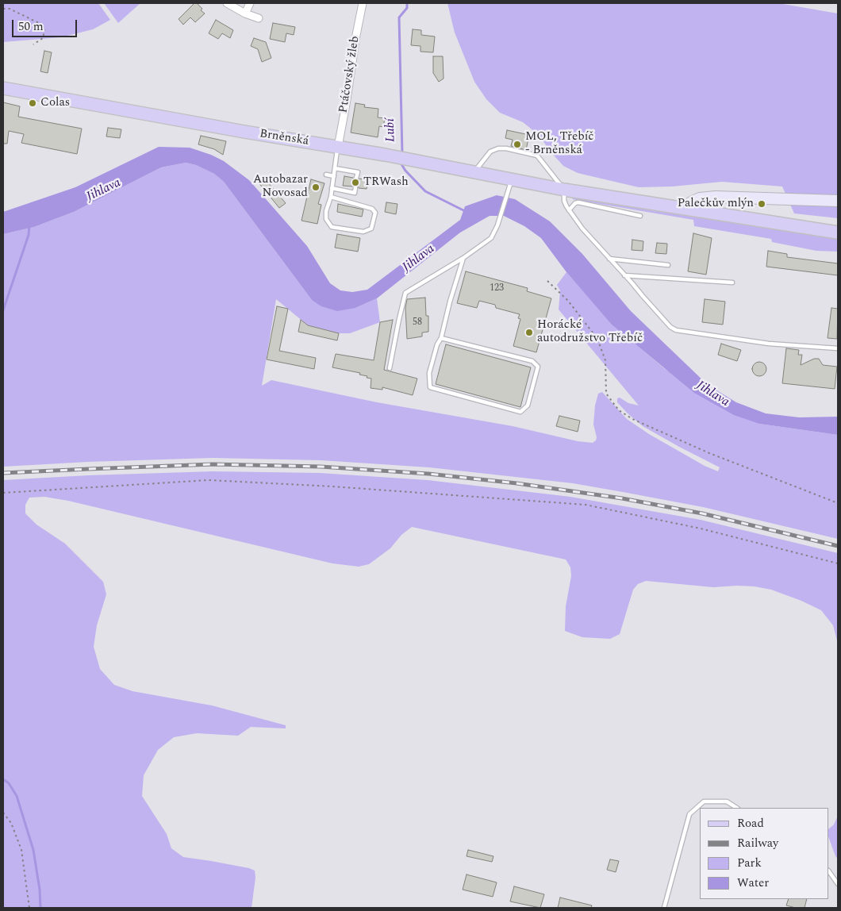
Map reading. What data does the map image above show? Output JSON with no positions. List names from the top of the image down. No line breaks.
{"streets":{"main road":["Brněnská"],"street":["Ptáčovský žleb"]},"crossings":[["Ptáčovský žleb","Brněnská"]],"water":["Lubí","Jihlava"],"places":["Colas","MOL, Třebíč - Brněnská","TRWash","Autobazar Novosad","Palečkův mlýn","Horácké autodružstvo Třebíč"],"house_numbers":["123","58"],"legend":["Road","Railway","Park","Water"],"scale_bar":"50 m"}
